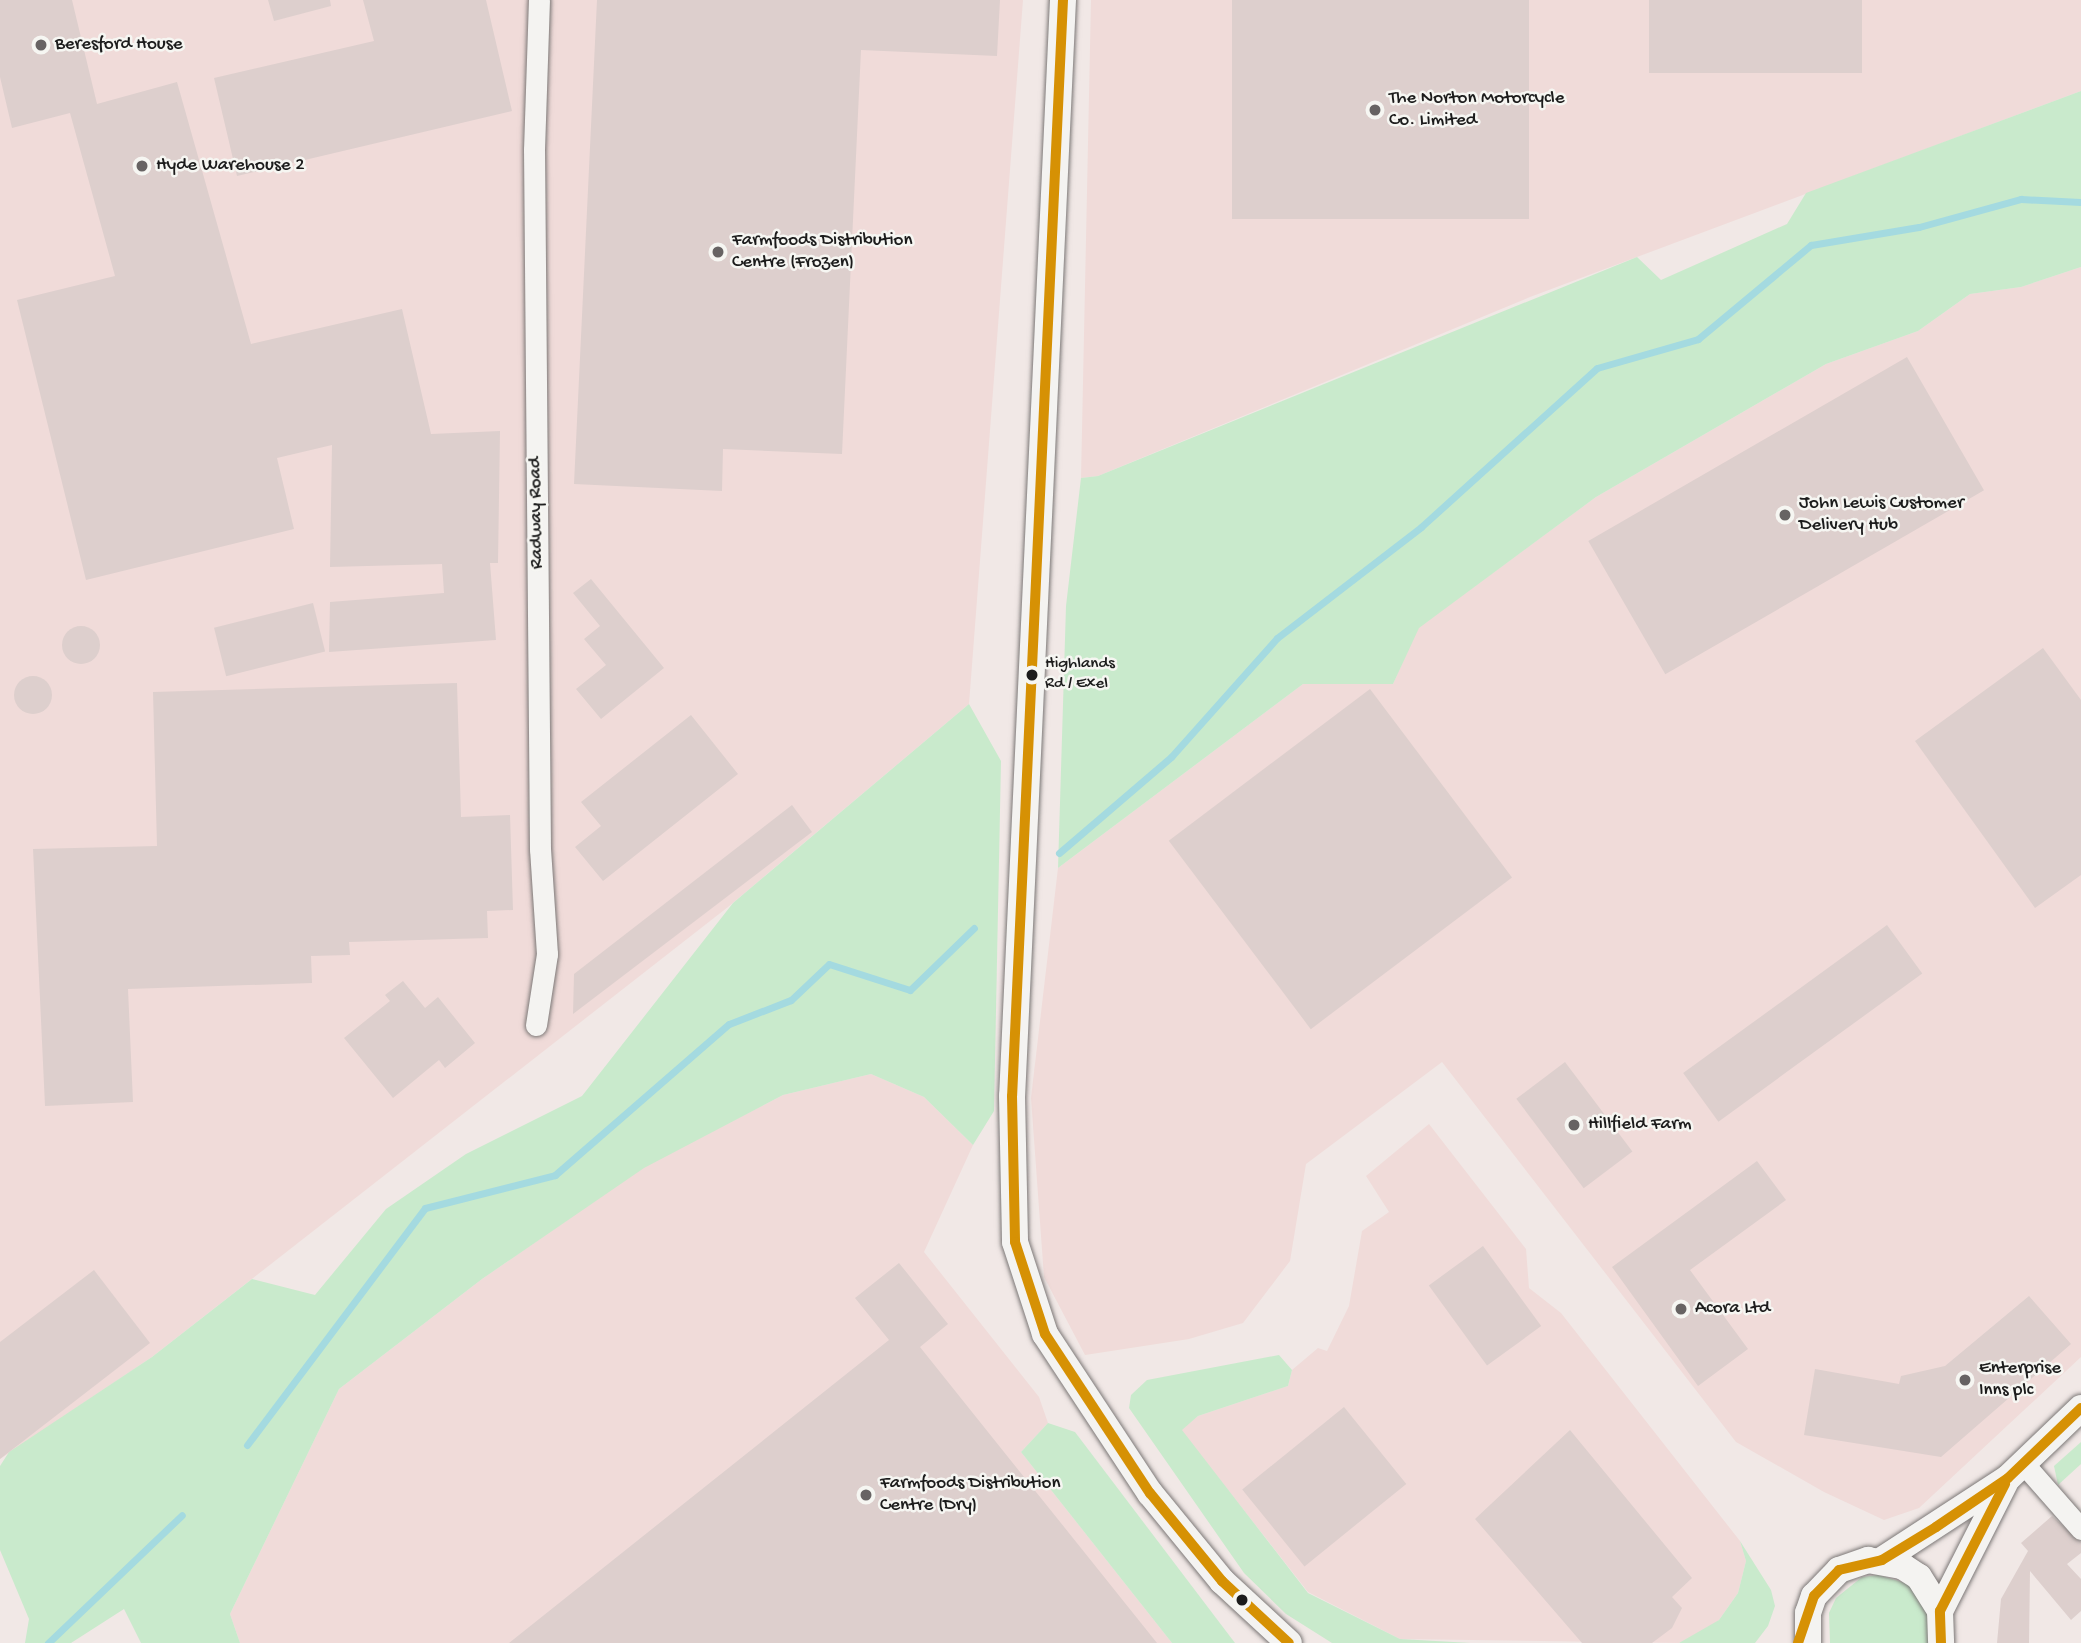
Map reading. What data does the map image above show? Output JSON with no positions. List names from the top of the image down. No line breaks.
{"streets":{"street":["Radway Road"]},"places":["Beresford House","The Norton Motorcycle Co. Limited","Hyde Warehouse 2","Farmfoods Distribution Centre (Frozen)","John Lewis Customer Delivery Hub","Highlands Rd / Exel","Hillfield Farm","Acora Ltd","Enterprise Inns plc","Farmfoods Distribution Centre (Dry)"]}
